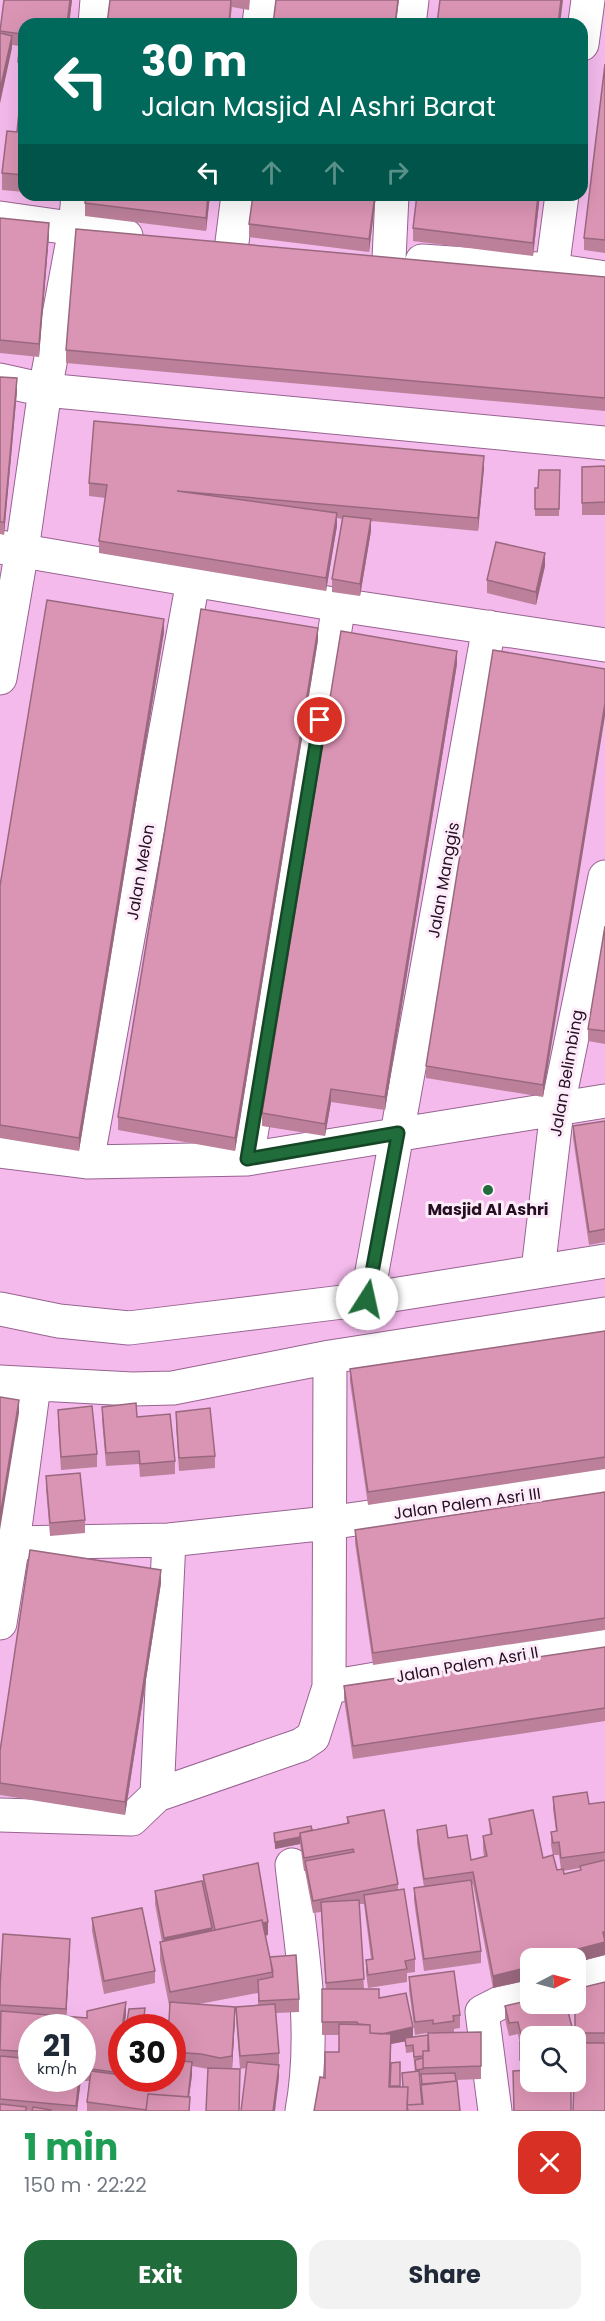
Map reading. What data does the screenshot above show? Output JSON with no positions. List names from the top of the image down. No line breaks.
{"streets":{"street":["Jalan Melon","Jalan Manggis","Jalan Belimbing","Jalan Palem Asri III","Jalan Palem Asri II"]},"places":["Masjid Al Ashri"],"north":"right","page":{"turn":["30 m","Jalan Masjid Al Ashri Barat"],"speed":"21 km/h","limit":"30","heading":["1 min","150 m · 22:22"],"buttons":["Exit","Share"]}}
